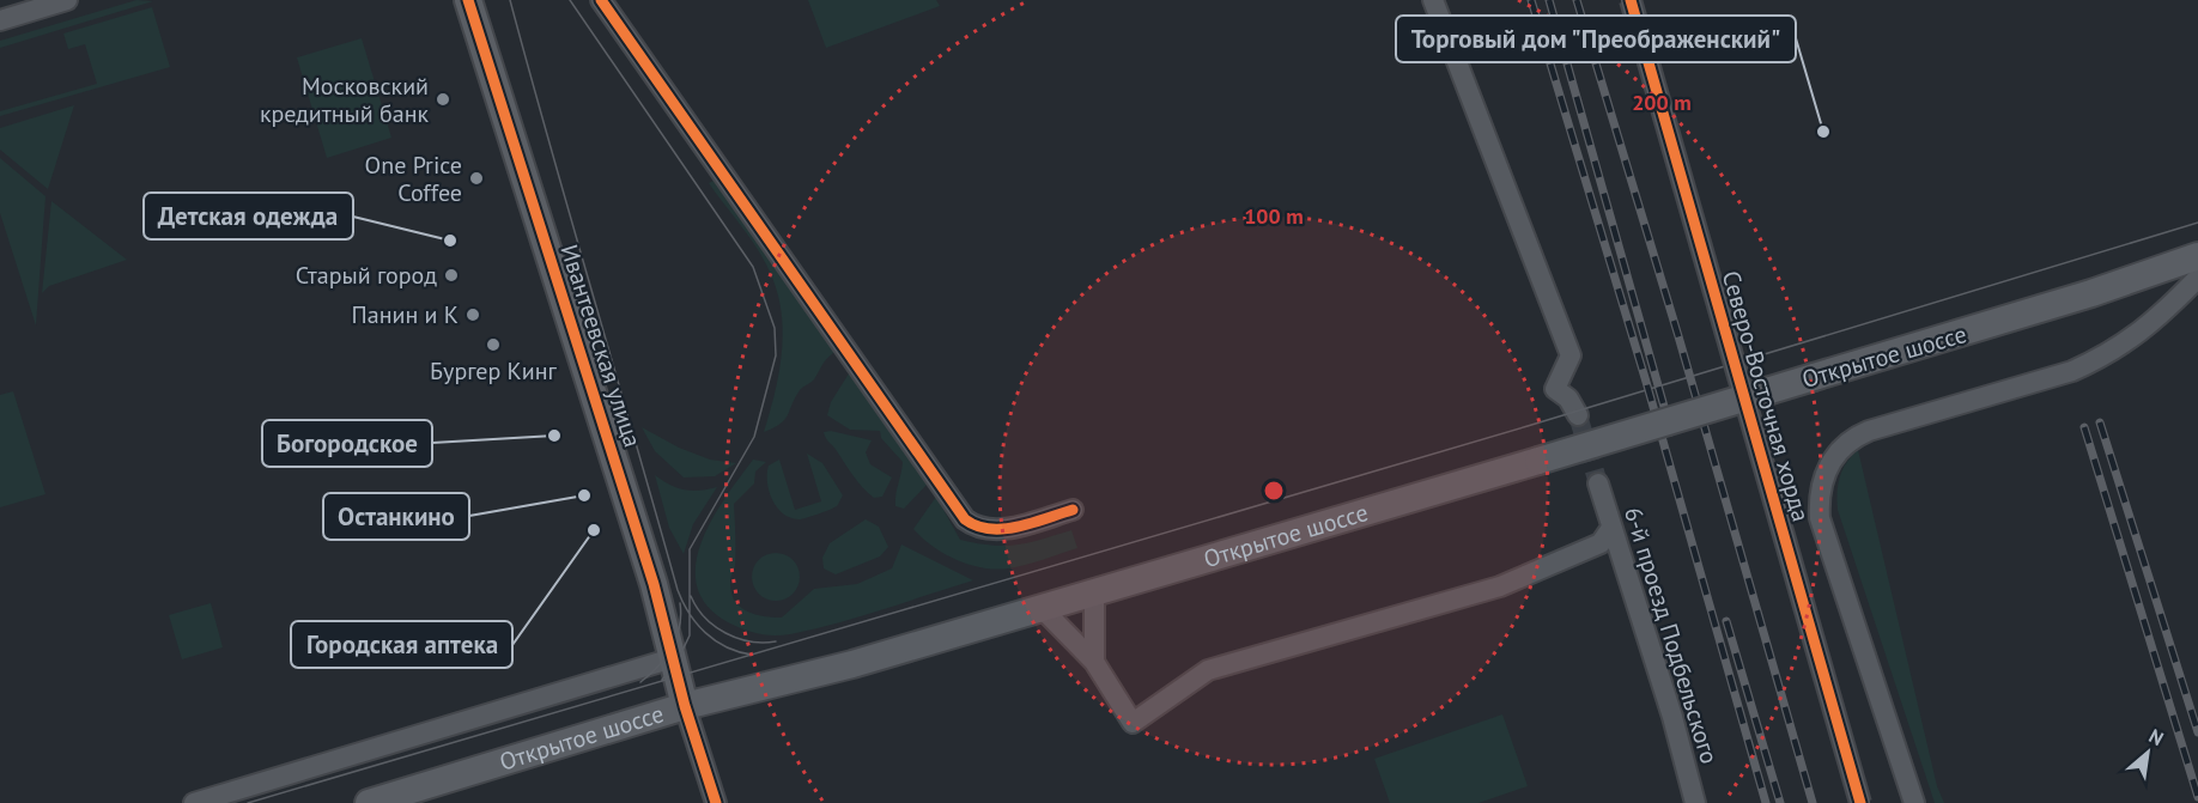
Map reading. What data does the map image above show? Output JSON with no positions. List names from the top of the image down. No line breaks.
{"streets":{"main road":["Ивантеевская улица","Открытое шоссе"],"street":["Северо-Восточная хорда","6-й проезд Подбельского"]},"crossings":[["Ивантеевская улица","Открытое шоссе"]],"places":["Московский кредитный банк","Торговый дом \"Преображенский\"","One Price Coffee","Детская одежда","Старый город","Панин и К","Бургер Кинг","Богородское","Останкино","Городская аптека"],"north":"top right","rings":["200 m","100 m"]}
